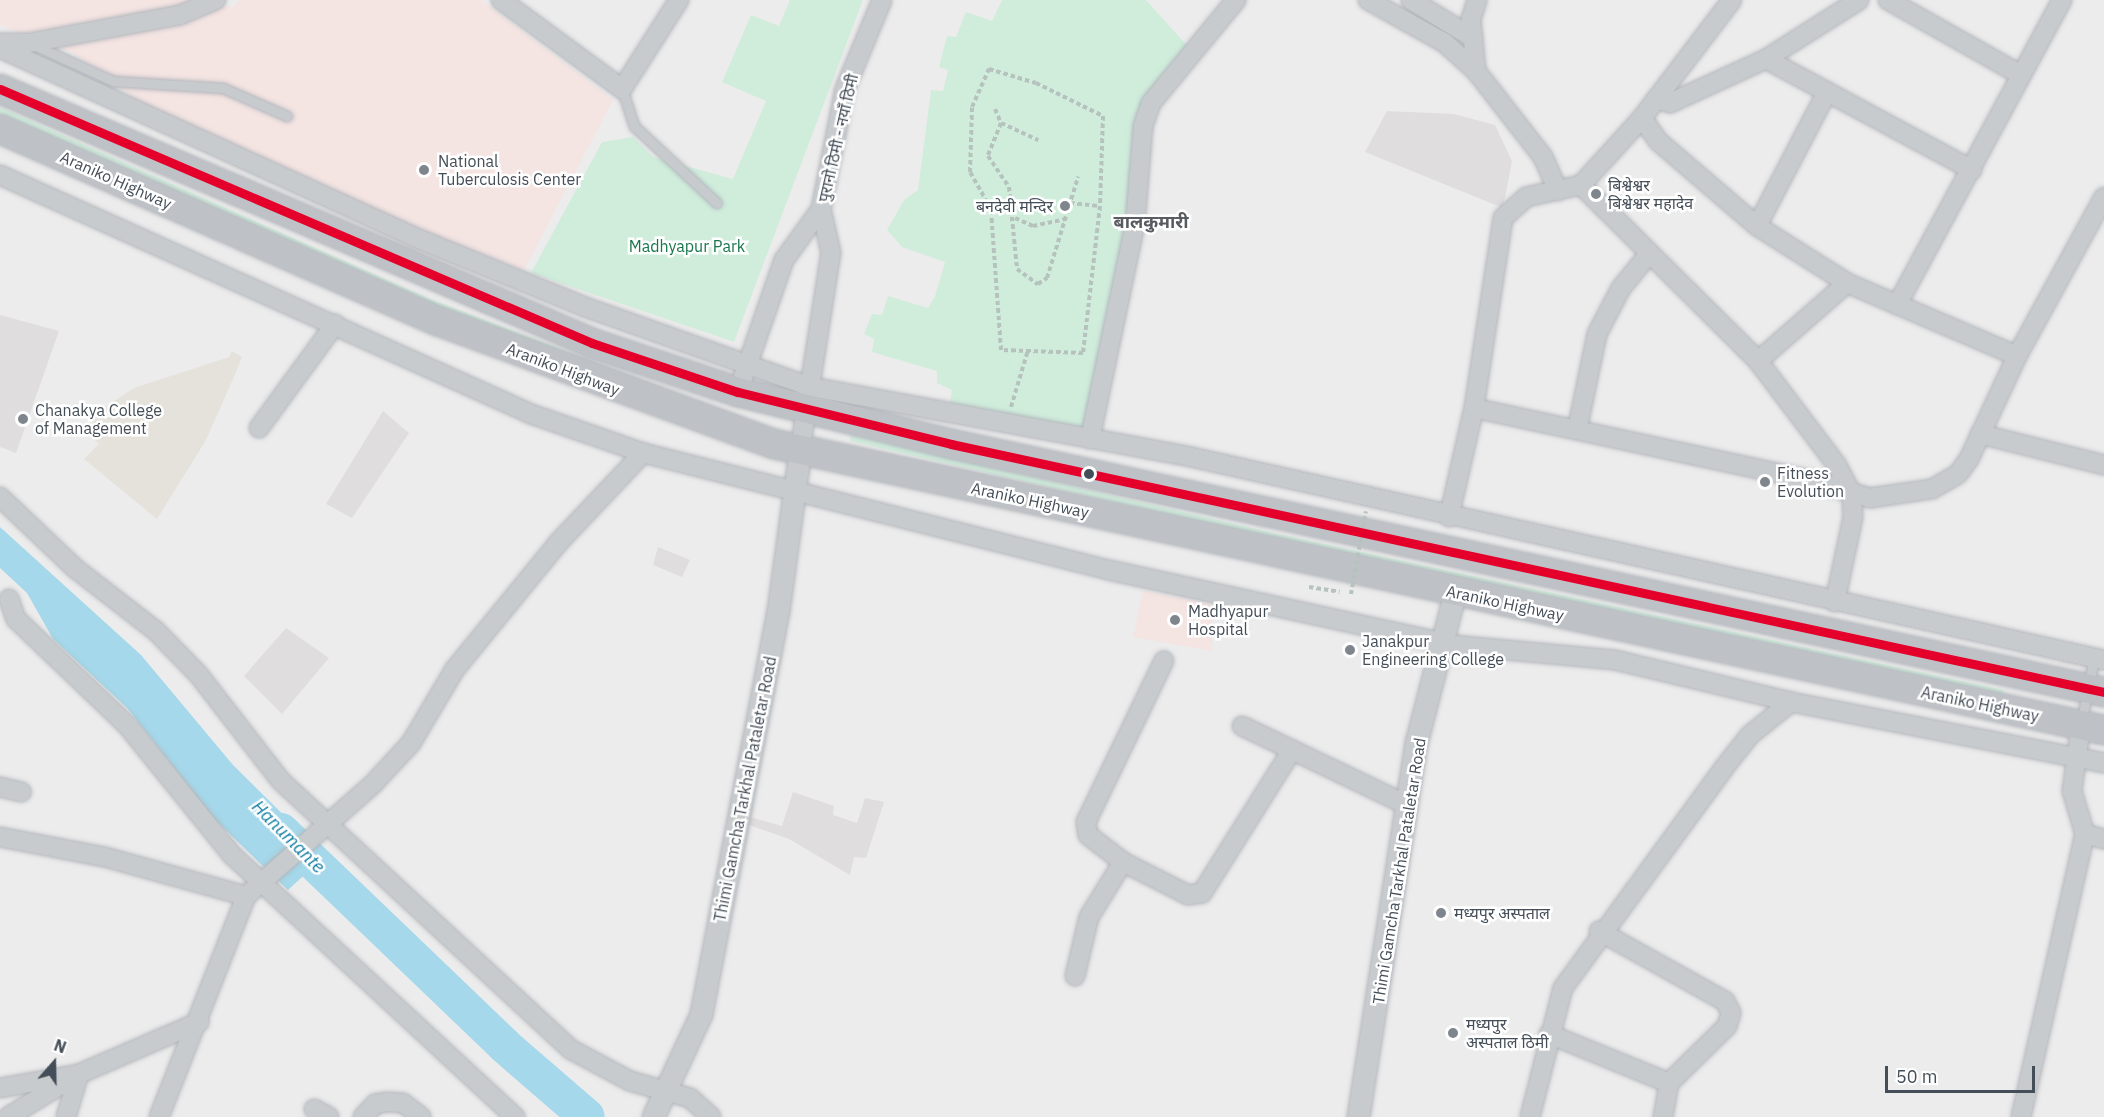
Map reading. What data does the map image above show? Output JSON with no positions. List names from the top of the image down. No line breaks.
{"streets":{"highway":["Araniko Highway"],"street":["पुरानो ठिमी - नयाँ ठिमी","Thimi Gamcha Tarkhal Pataletar Road"]},"crossings":[["पुरानो ठिमी - नयाँ ठिमी","Araniko Highway"],["पुरानो ठिमी - नयाँ ठिमी","Thimi Gamcha Tarkhal Pataletar Road"],["Araniko Highway","Thimi Gamcha Tarkhal Pataletar Road"]],"districts":["बालकुमारी"],"water":["Hanumante"],"parks":["Madhyapur Park"],"places":["National Tuberculosis Center","बिश्वेश्वर बिश्वेश्वर महादेव","बनदेवी मन्दिर","Chanakya College of Management","Fitness Evolution","Madhyapur Hospital","Janakpur Engineering College","मध्यपुर अस्पताल","मध्यपुर अस्पताल ठिमी"],"scale_bar":"50 m","north":"top"}
